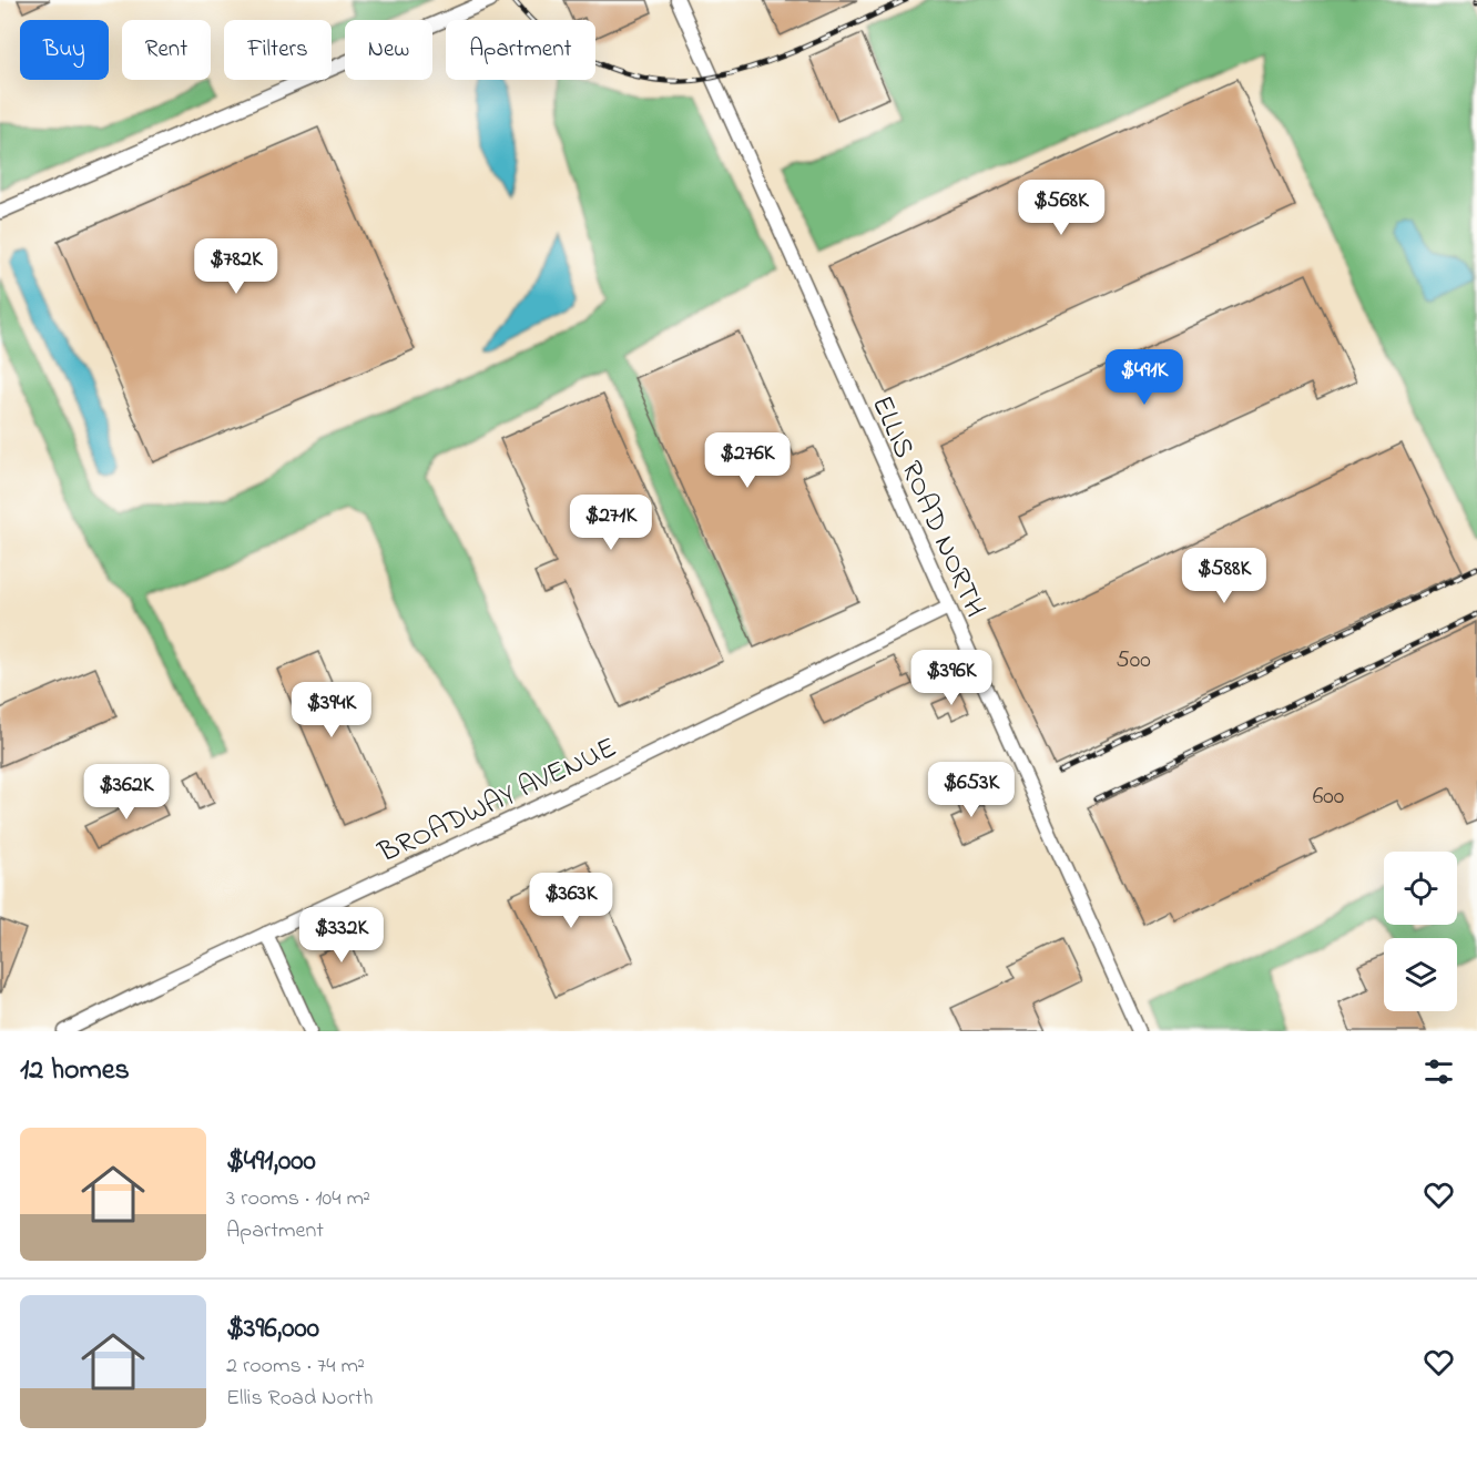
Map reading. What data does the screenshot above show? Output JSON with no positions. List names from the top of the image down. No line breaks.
{"streets":{"street":["ELLIS ROAD NORTH","BROADWAY AVENUE"]},"crossings":[["ELLIS ROAD NORTH","BROADWAY AVENUE"]],"house_numbers":["500","600"],"page":{"chip":["Buy","Rent","Filters","New","Apartment"],"price":["$568K","$782K","$491K","$276K","$271K","$588K","$396K","$394K","$653K","$362K","$363K","$332K"],"heading":"12 homes","list":[{"name":"$491,000","note":"3 rooms · 104 m² · Apartment"},{"name":"$396,000","note":"2 rooms · 74 m² · Ellis Road North"}]}}
